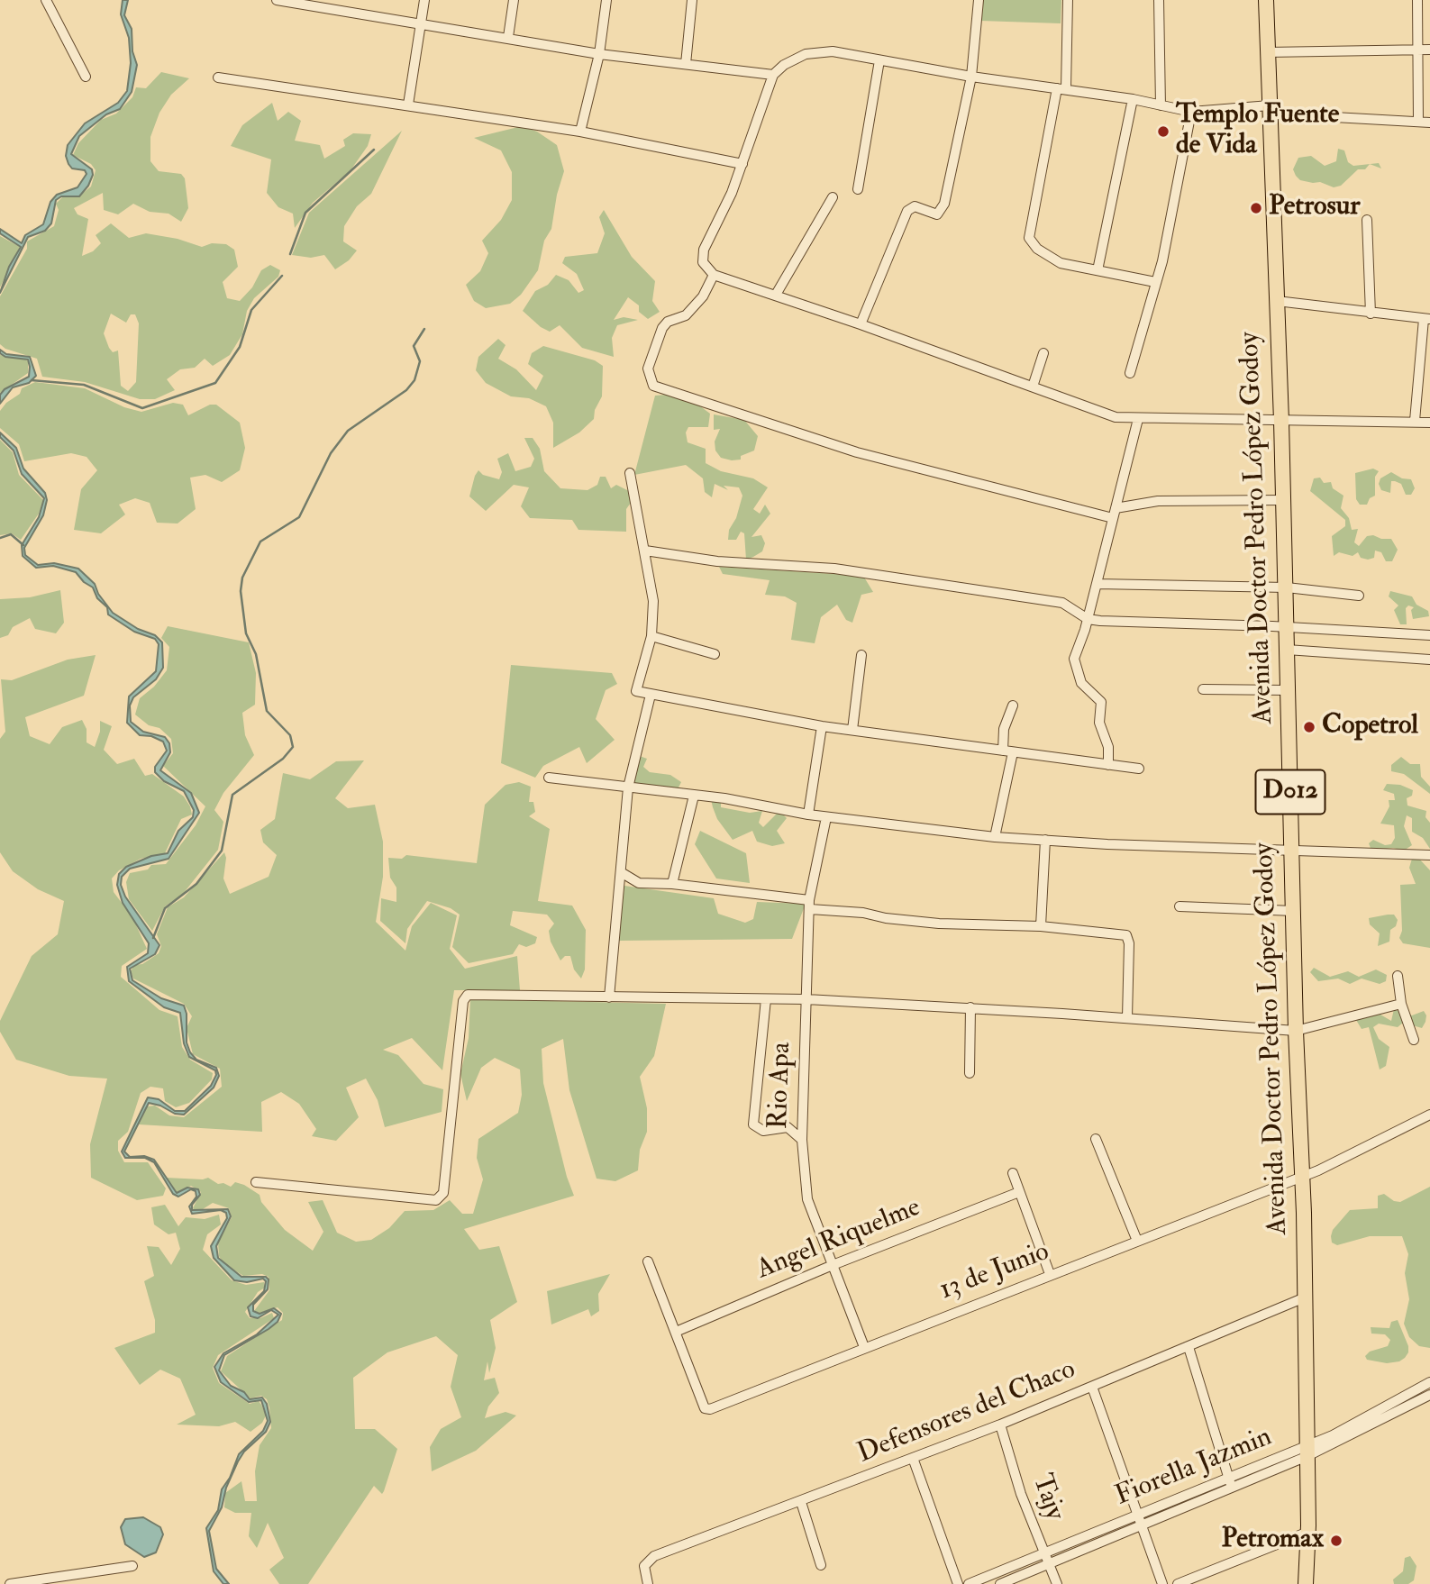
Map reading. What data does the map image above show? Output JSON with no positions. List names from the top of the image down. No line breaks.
{"streets":{"main road":["Avenida Doctor Pedro López Godoy","D012"],"street":["Rio Apa","Angel Riquelme","13 de Junio","Defensores del Chaco","Fiorella Jazmin","Tajy"]},"crossings":[["Avenida Doctor Pedro López Godoy","13 de Junio"],["Avenida Doctor Pedro López Godoy","Defensores del Chaco"],["Avenida Doctor Pedro López Godoy","Fiorella Jazmin"],["Rio Apa","Angel Riquelme"],["Rio Apa","13 de Junio"],["Angel Riquelme","13 de Junio"],["Defensores del Chaco","Tajy"],["Fiorella Jazmin","Tajy"]],"places":["Templo Fuente de Vida","Petrosur","Copetrol","Petromax"]}
